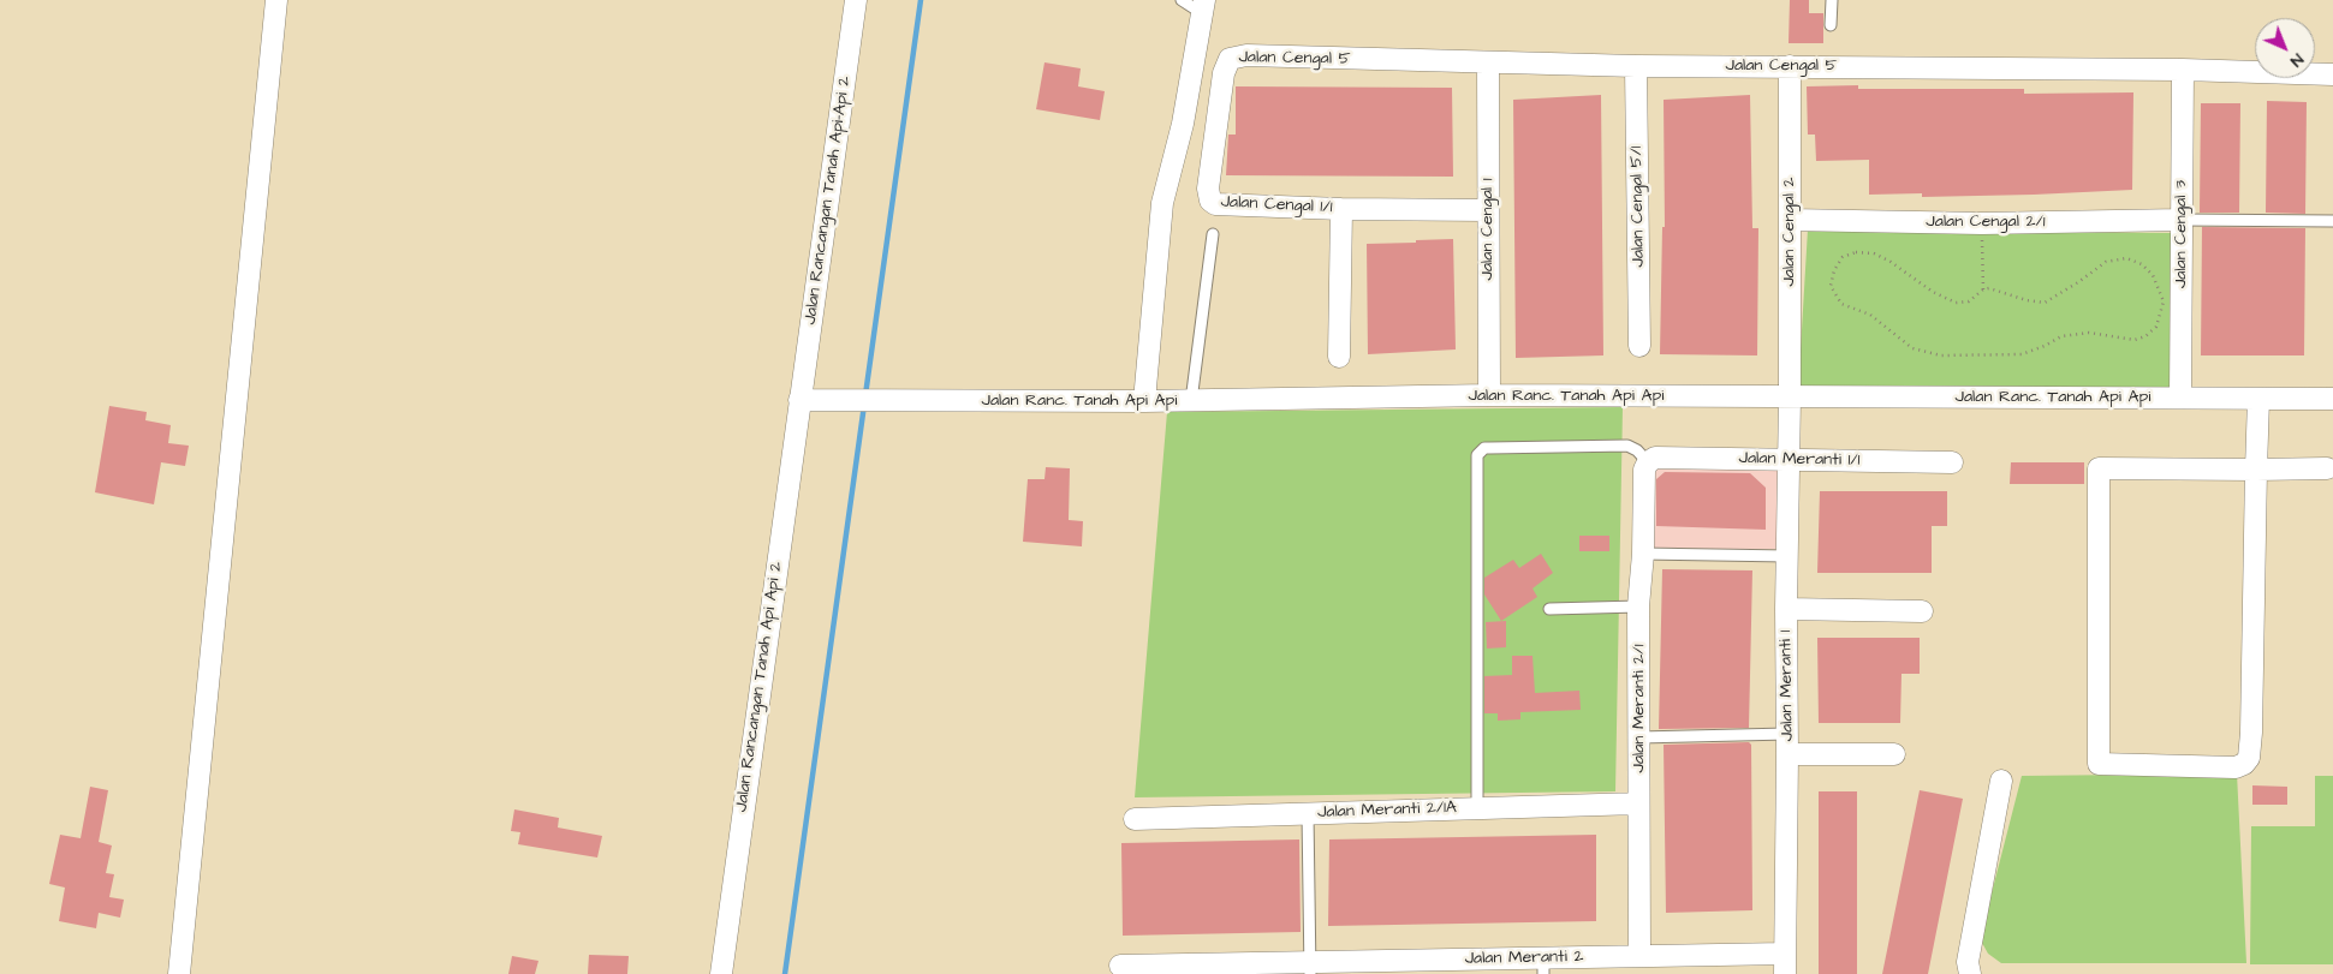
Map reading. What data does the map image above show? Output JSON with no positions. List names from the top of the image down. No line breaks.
{"streets":{"street":["Jalan Cengal 5","Jalan Rancangan Tanah Api-Api 2","Jalan Cengal 1/1","Jalan Cengal 5/1","Jalan Cengal 2/1","Jalan Cengal 1","Jalan Cengal 2","Jalan Cengal 3","Jalan Ranc. Tanah Api Api","Jalan Meranti 1/1","Jalan Meranti 1","Jalan Rancangan Tanah Api Api 2","Jalan Meranti 2/1","Jalan Meranti 2/1A","Jalan Meranti 2"]},"crossings":[["Jalan Cengal 5","Jalan Cengal 1/1"],["Jalan Cengal 5","Jalan Cengal 5/1"],["Jalan Cengal 5","Jalan Cengal 1"],["Jalan Cengal 5","Jalan Cengal 2"],["Jalan Cengal 5","Jalan Cengal 3"],["Jalan Rancangan Tanah Api-Api 2","Jalan Ranc. Tanah Api Api"],["Jalan Rancangan Tanah Api-Api 2","Jalan Rancangan Tanah Api Api 2"],["Jalan Cengal 1/1","Jalan Cengal 1"],["Jalan Cengal 2/1","Jalan Cengal 2"],["Jalan Cengal 2/1","Jalan Cengal 3"],["Jalan Cengal 1","Jalan Ranc. Tanah Api Api"],["Jalan Cengal 2","Jalan Ranc. Tanah Api Api"],["Jalan Cengal 2","Jalan Meranti 1"],["Jalan Cengal 3","Jalan Ranc. Tanah Api Api"],["Jalan Ranc. Tanah Api Api","Jalan Meranti 1"],["Jalan Ranc. Tanah Api Api","Jalan Rancangan Tanah Api Api 2"],["Jalan Meranti 1/1","Jalan Meranti 1"],["Jalan Meranti 1/1","Jalan Meranti 2/1"],["Jalan Meranti 1","Jalan Meranti 2"],["Jalan Meranti 2/1","Jalan Meranti 2/1A"],["Jalan Meranti 2/1","Jalan Meranti 2"]],"north":"bottom right"}
